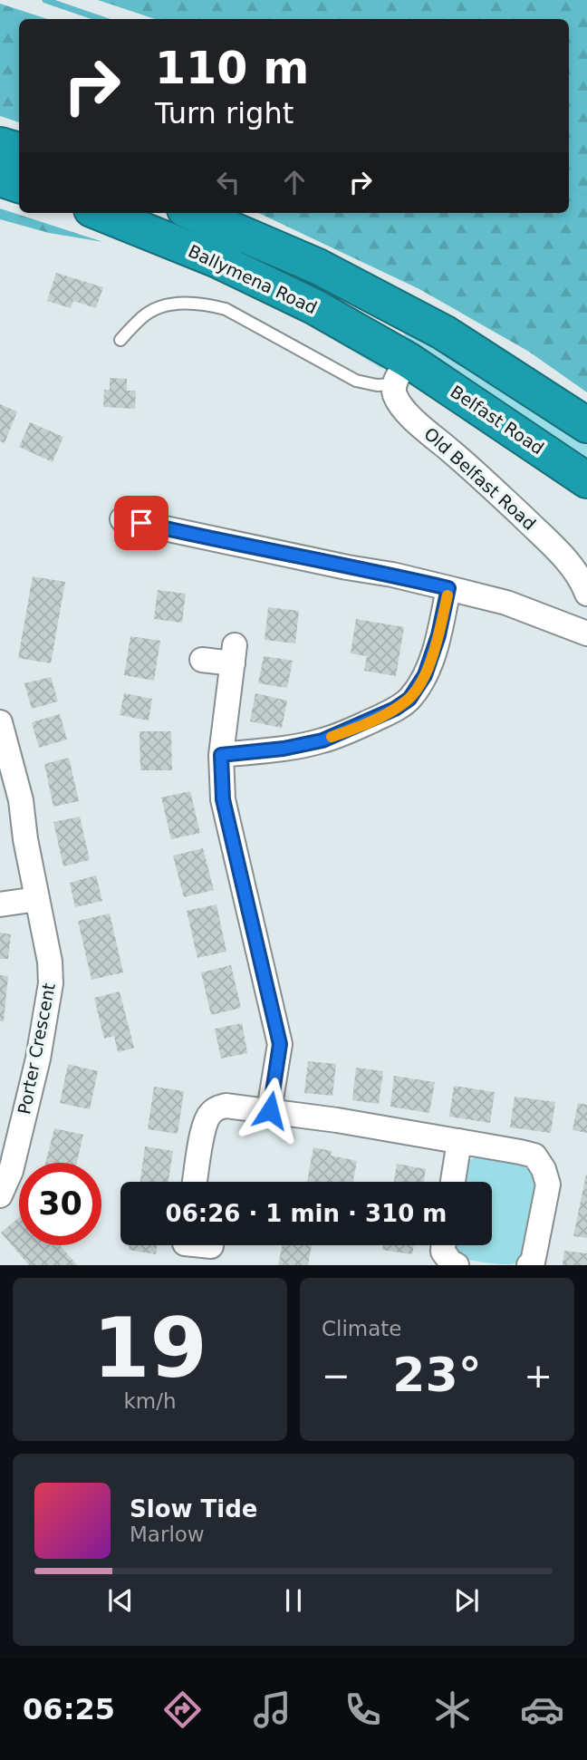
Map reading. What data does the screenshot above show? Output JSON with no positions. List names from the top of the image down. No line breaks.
{"streets":{"highway":["Ballymena Road","Belfast Road"],"street":["Old Belfast Road","Porter Crescent"]},"crossings":[["Ballymena Road","Belfast Road"],["Ballymena Road","Old Belfast Road"],["Belfast Road","Old Belfast Road"]],"page":{"turn":["110 m","Turn right"],"limit":"30","trip":"06:26 · 1 min · 310 m","tile":[["19","km/h"],"Climate"],"heat":["−","23°","+"],"song":["Slow Tide","Marlow"],"tabs":"06:25"}}
